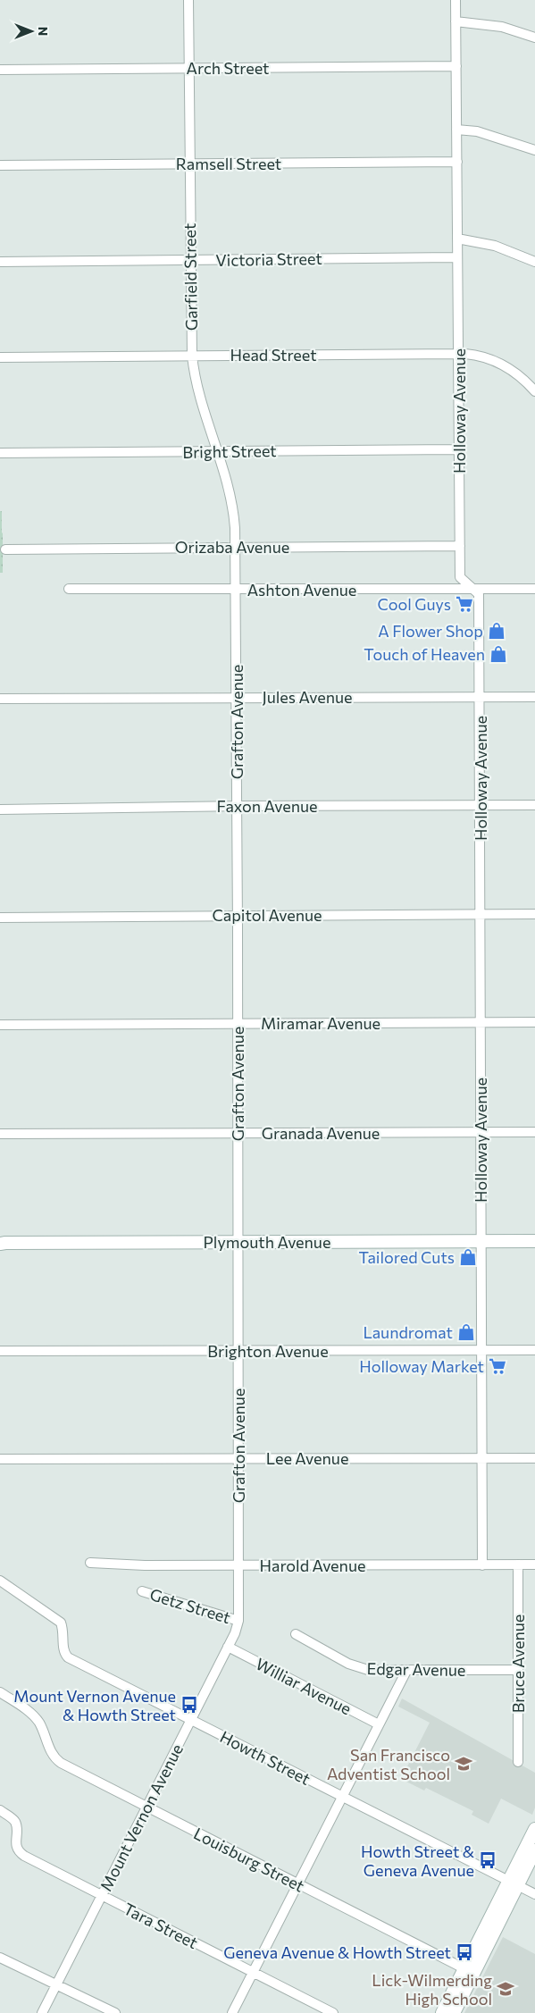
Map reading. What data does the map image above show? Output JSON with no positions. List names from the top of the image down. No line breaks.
{"streets":{"street":["Arch Street","Ramsell Street","Victoria Street","Garfield Street","Head Street","Holloway Avenue","Bright Street","Orizaba Avenue","Ashton Avenue","Jules Avenue","Grafton Avenue","Faxon Avenue","Capitol Avenue","Miramar Avenue","Granada Avenue","Plymouth Avenue","Brighton Avenue","Lee Avenue","Harold Avenue","Getz Street","Bruce Avenue","Edgar Avenue","Williar Avenue","Howth Street","Mount Vernon Avenue","Louisburg Street","Tara Street"]},"crossings":[["Arch Street","Garfield Street"],["Arch Street","Holloway Avenue"],["Ramsell Street","Garfield Street"],["Ramsell Street","Holloway Avenue"],["Victoria Street","Garfield Street"],["Victoria Street","Holloway Avenue"],["Garfield Street","Head Street"],["Garfield Street","Bright Street"],["Garfield Street","Orizaba Avenue"],["Garfield Street","Grafton Avenue"],["Head Street","Holloway Avenue"],["Holloway Avenue","Bright Street"],["Holloway Avenue","Orizaba Avenue"],["Holloway Avenue","Ashton Avenue"],["Holloway Avenue","Jules Avenue"],["Holloway Avenue","Faxon Avenue"],["Holloway Avenue","Capitol Avenue"],["Holloway Avenue","Miramar Avenue"],["Holloway Avenue","Granada Avenue"],["Holloway Avenue","Plymouth Avenue"],["Holloway Avenue","Brighton Avenue"],["Holloway Avenue","Lee Avenue"],["Holloway Avenue","Harold Avenue"],["Orizaba Avenue","Grafton Avenue"],["Ashton Avenue","Grafton Avenue"],["Jules Avenue","Grafton Avenue"],["Grafton Avenue","Faxon Avenue"],["Grafton Avenue","Capitol Avenue"],["Grafton Avenue","Miramar Avenue"],["Grafton Avenue","Granada Avenue"],["Grafton Avenue","Plymouth Avenue"],["Grafton Avenue","Brighton Avenue"],["Grafton Avenue","Lee Avenue"],["Grafton Avenue","Harold Avenue"],["Grafton Avenue","Getz Street"],["Grafton Avenue","Mount Vernon Avenue"],["Harold Avenue","Bruce Avenue"],["Getz Street","Mount Vernon Avenue"],["Bruce Avenue","Edgar Avenue"],["Williar Avenue","Mount Vernon Avenue"],["Howth Street","Mount Vernon Avenue"],["Mount Vernon Avenue","Louisburg Street"],["Mount Vernon Avenue","Tara Street"]],"places":{"supermarket":["Cool Guys","Holloway Market"],"shop":["A Flower Shop","Touch of Heaven","Tailored Cuts","Laundromat"],"bus stop":["Mount Vernon Avenue & Howth Street","Howth Street & Geneva Avenue","Geneva Avenue & Howth Street"],"school or university":["San Francisco Adventist School","Lick-Wilmerding High School"]},"north":"right"}
